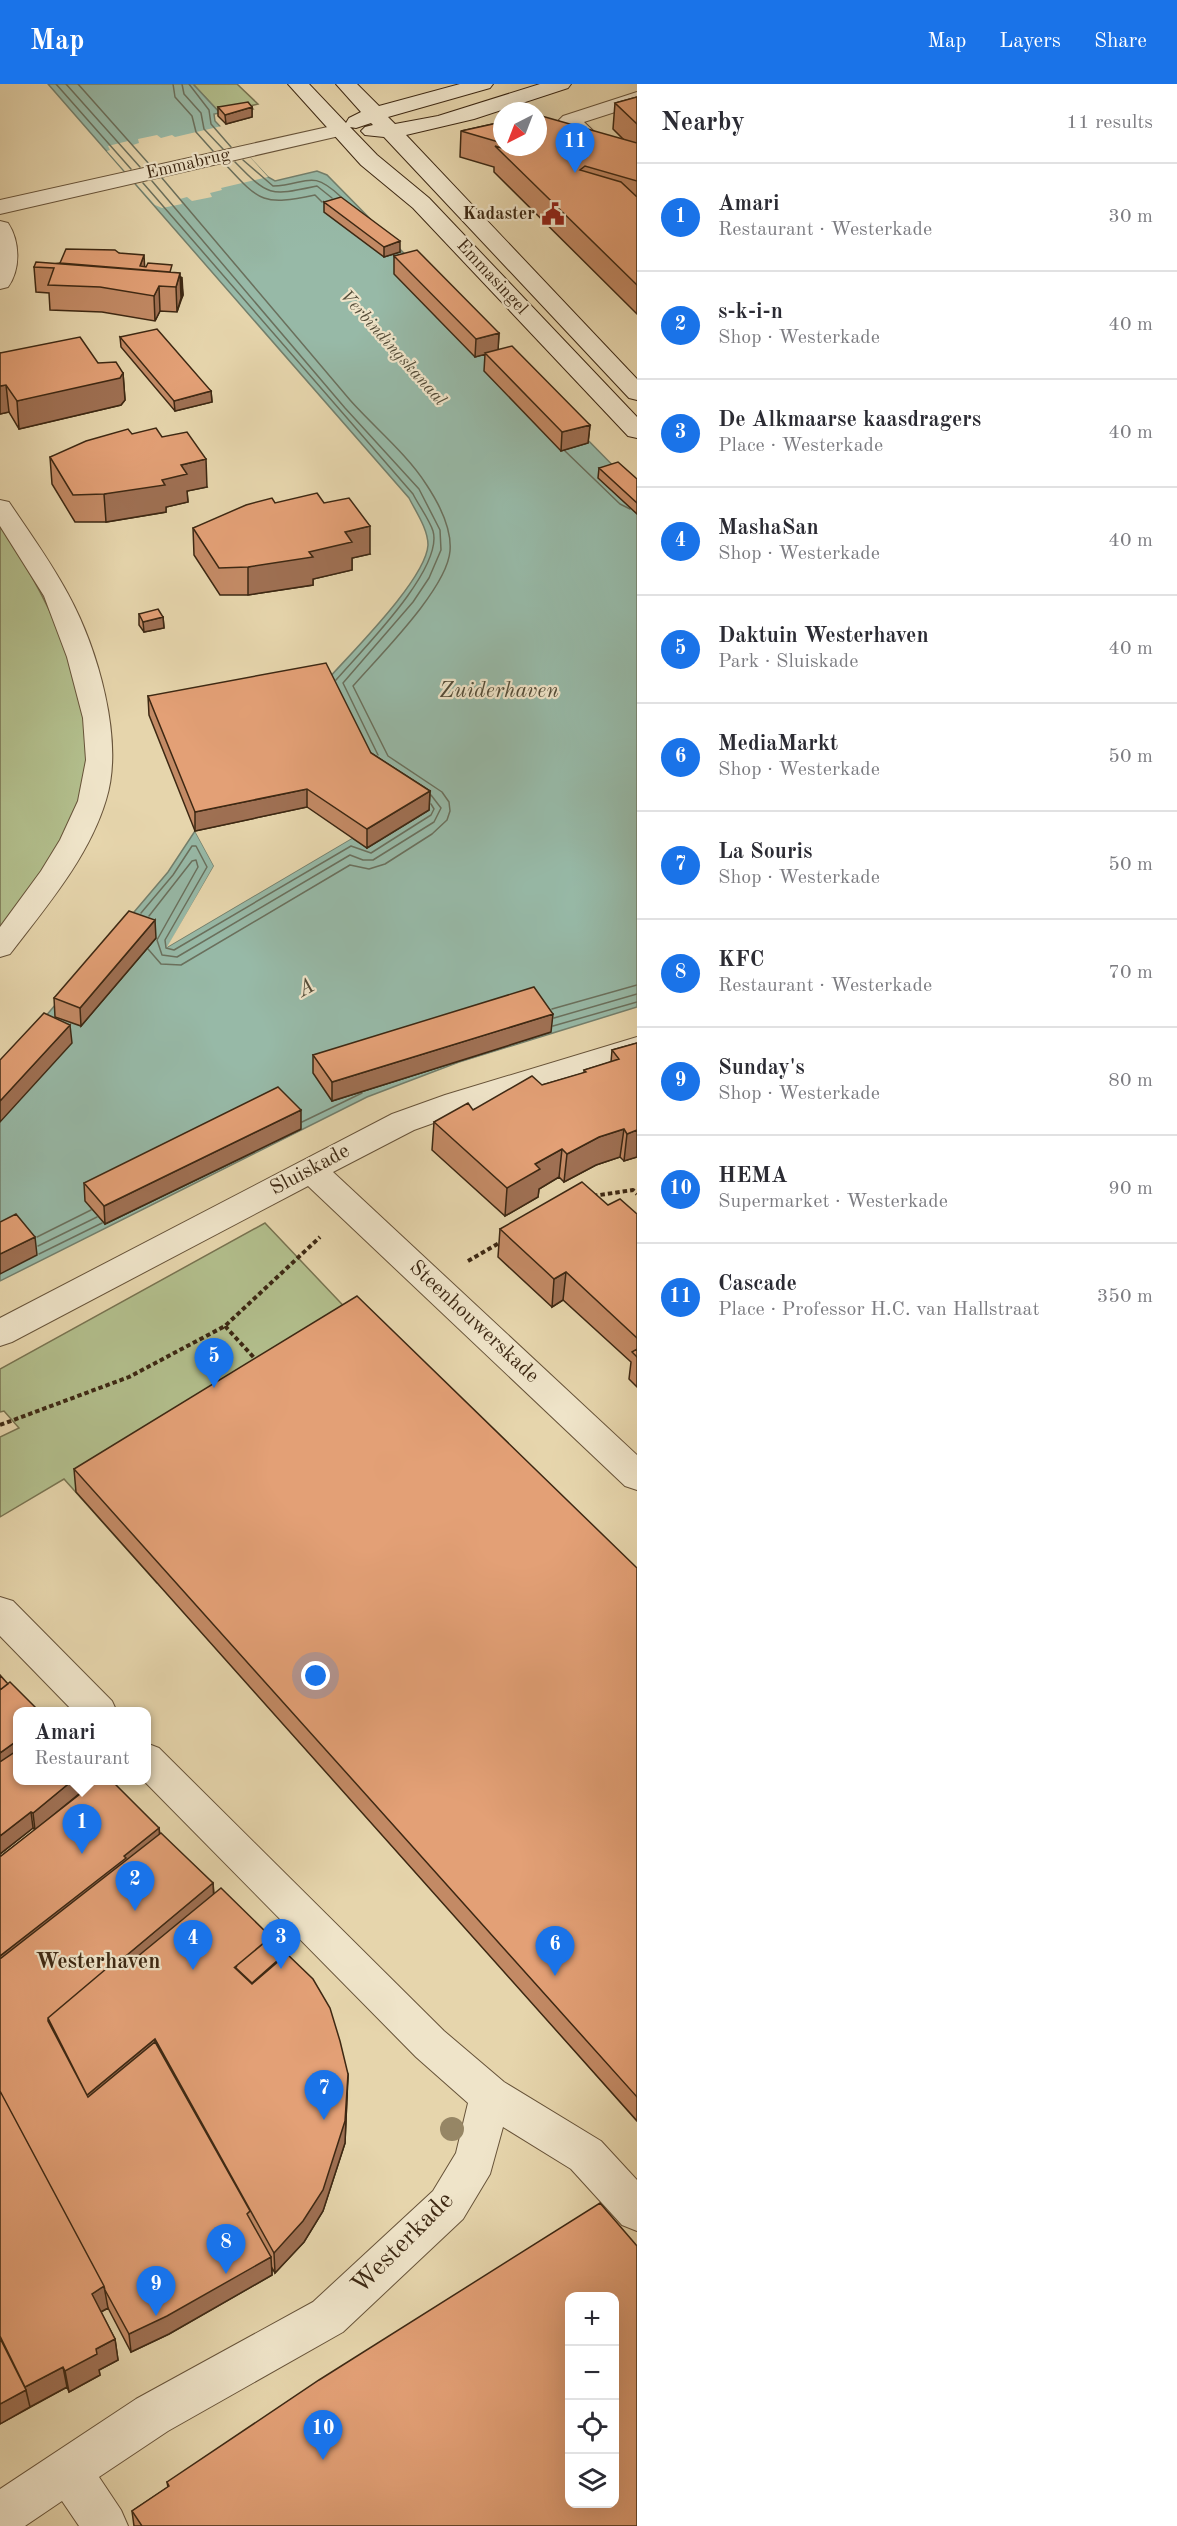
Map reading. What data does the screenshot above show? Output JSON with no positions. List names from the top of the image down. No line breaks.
{"streets":{"street":["Emmabrug","Emmasingel","Sluiskade","Steenhouwerskade","Westerkade"]},"crossings":[["Emmabrug","Emmasingel"],["Sluiskade","Steenhouwerskade"]],"districts":["Westerhaven"],"water":["Verbindingskanaal","Zuiderhaven","A"],"places":{"public building":["Kadaster"]},"north":"bottom left","page":{"header":"Map","nav":["Map","Layers","Share"],"heading":["Nearby","11 results"],"pins":["11","5","1","2","3","4","6","7","8","9","10"],"list":[{"mark":"1","name":"Amari","note":"Restaurant · Westerkade","value":"30 m"},{"mark":"2","name":"s-k-i-n","note":"Shop · Westerkade","value":"40 m"},{"mark":"3","name":"De Alkmaarse kaasdragers","note":"Place · Westerkade","value":"40 m"},{"mark":"4","name":"MashaSan","note":"Shop · Westerkade","value":"40 m"},{"mark":"5","name":"Daktuin Westerhaven","note":"Park · Sluiskade","value":"40 m"},{"mark":"6","name":"MediaMarkt","note":"Shop · Westerkade","value":"50 m"},{"mark":"7","name":"La Souris","note":"Shop · Westerkade","value":"50 m"},{"mark":"8","name":"KFC","note":"Restaurant · Westerkade","value":"70 m"},{"mark":"9","name":"Sunday's","note":"Shop · Westerkade","value":"80 m"},{"mark":"10","name":"HEMA","note":"Supermarket · Westerkade","value":"90 m"},{"mark":"11","name":"Cascade","note":"Place · Professor H.C. van Hallstraat","value":"350 m"}],"popup":["Amari","Restaurant"],"map_buttons":["+","−"]}}
